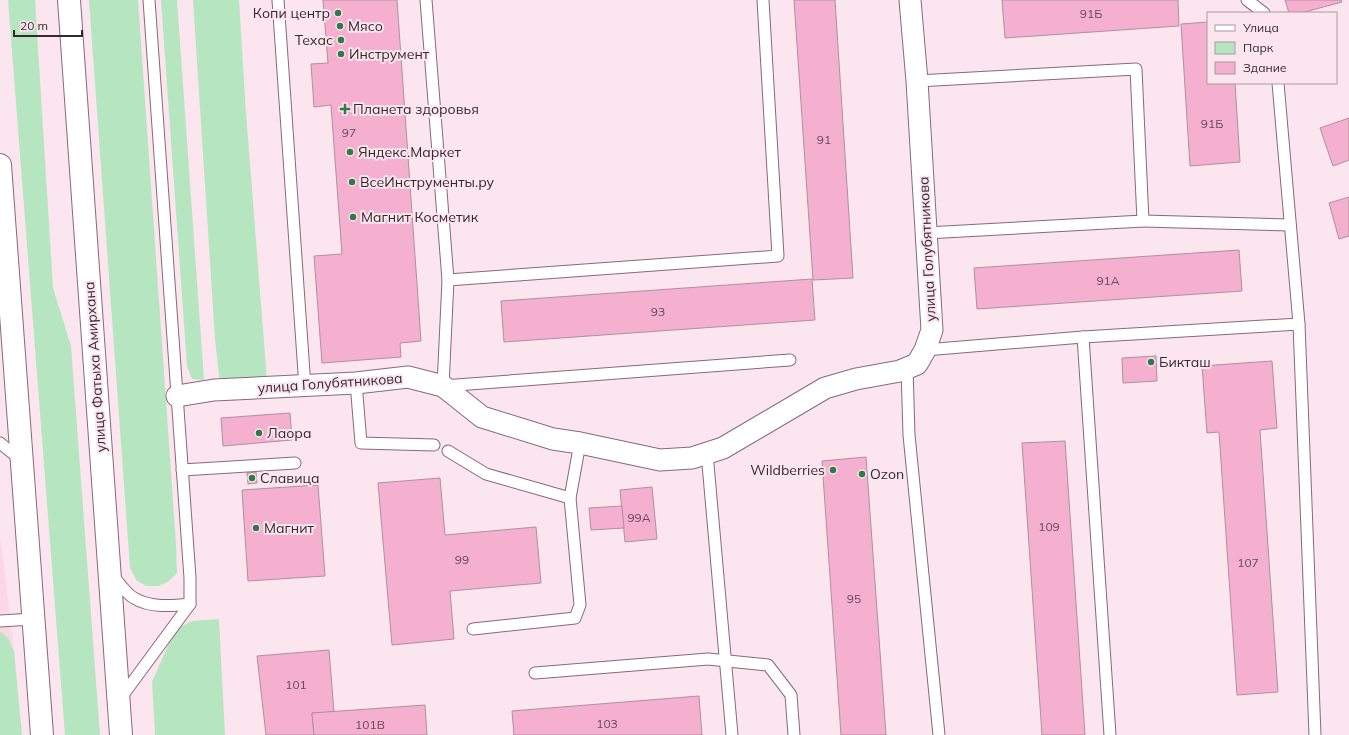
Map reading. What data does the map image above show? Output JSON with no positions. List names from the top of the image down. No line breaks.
{"streets":{"main road":["улица Фатыха Амирхана"],"street":["улица Голубятникова"]},"places":{"other":["Копи центр","Мясо","Техас","Инструмент","Яндекс.Маркет","ВсеИнструменты.ру","Магнит Косметик","Бикташ","Лаора","Wildberries","Ozon","Славица","Магнит"],"health":["Планета здоровья"]},"house_numbers":["91Б","91Б","97","91","91А","93","99А","109","99","107","95","101","103","101В"],"legend":["Улица","Парк","Здание"],"scale_bar":"20 m"}
